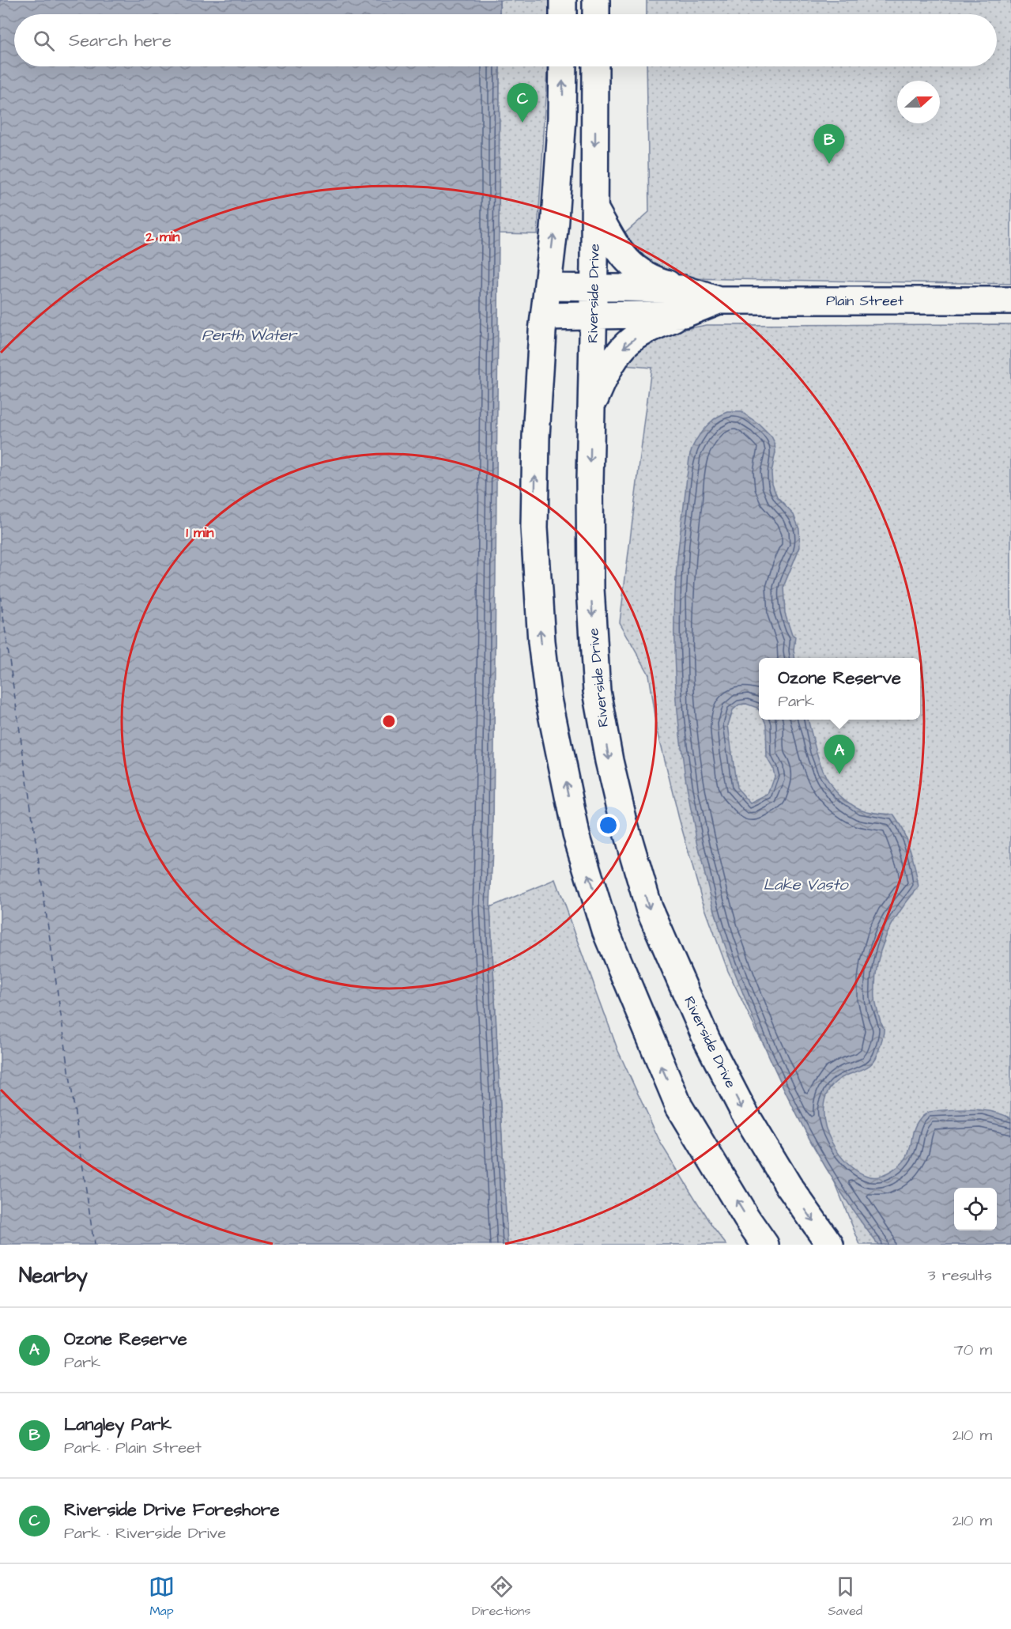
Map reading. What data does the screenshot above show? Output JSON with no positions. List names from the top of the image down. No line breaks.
{"streets":{"main road":["Riverside Drive","Plain Street"]},"crossings":[["Riverside Drive","Plain Street"]],"water":["Perth Water","Lake Vasto"],"north":"right","page":{"search":"Search here","pins":["C","B","A"],"popup":["Ozone Reserve","Park"],"heading":["Nearby","3 results"],"list":[{"mark":"A","name":"Ozone Reserve","note":"Park","value":"70 m"},{"mark":"B","name":"Langley Park","note":"Park · Plain Street","value":"210 m"},{"mark":"C","name":"Riverside Drive Foreshore","note":"Park · Riverside Drive","value":"210 m"}],"nav":["Map","Directions","Saved"]},"rings":["2 min","1 min"]}
